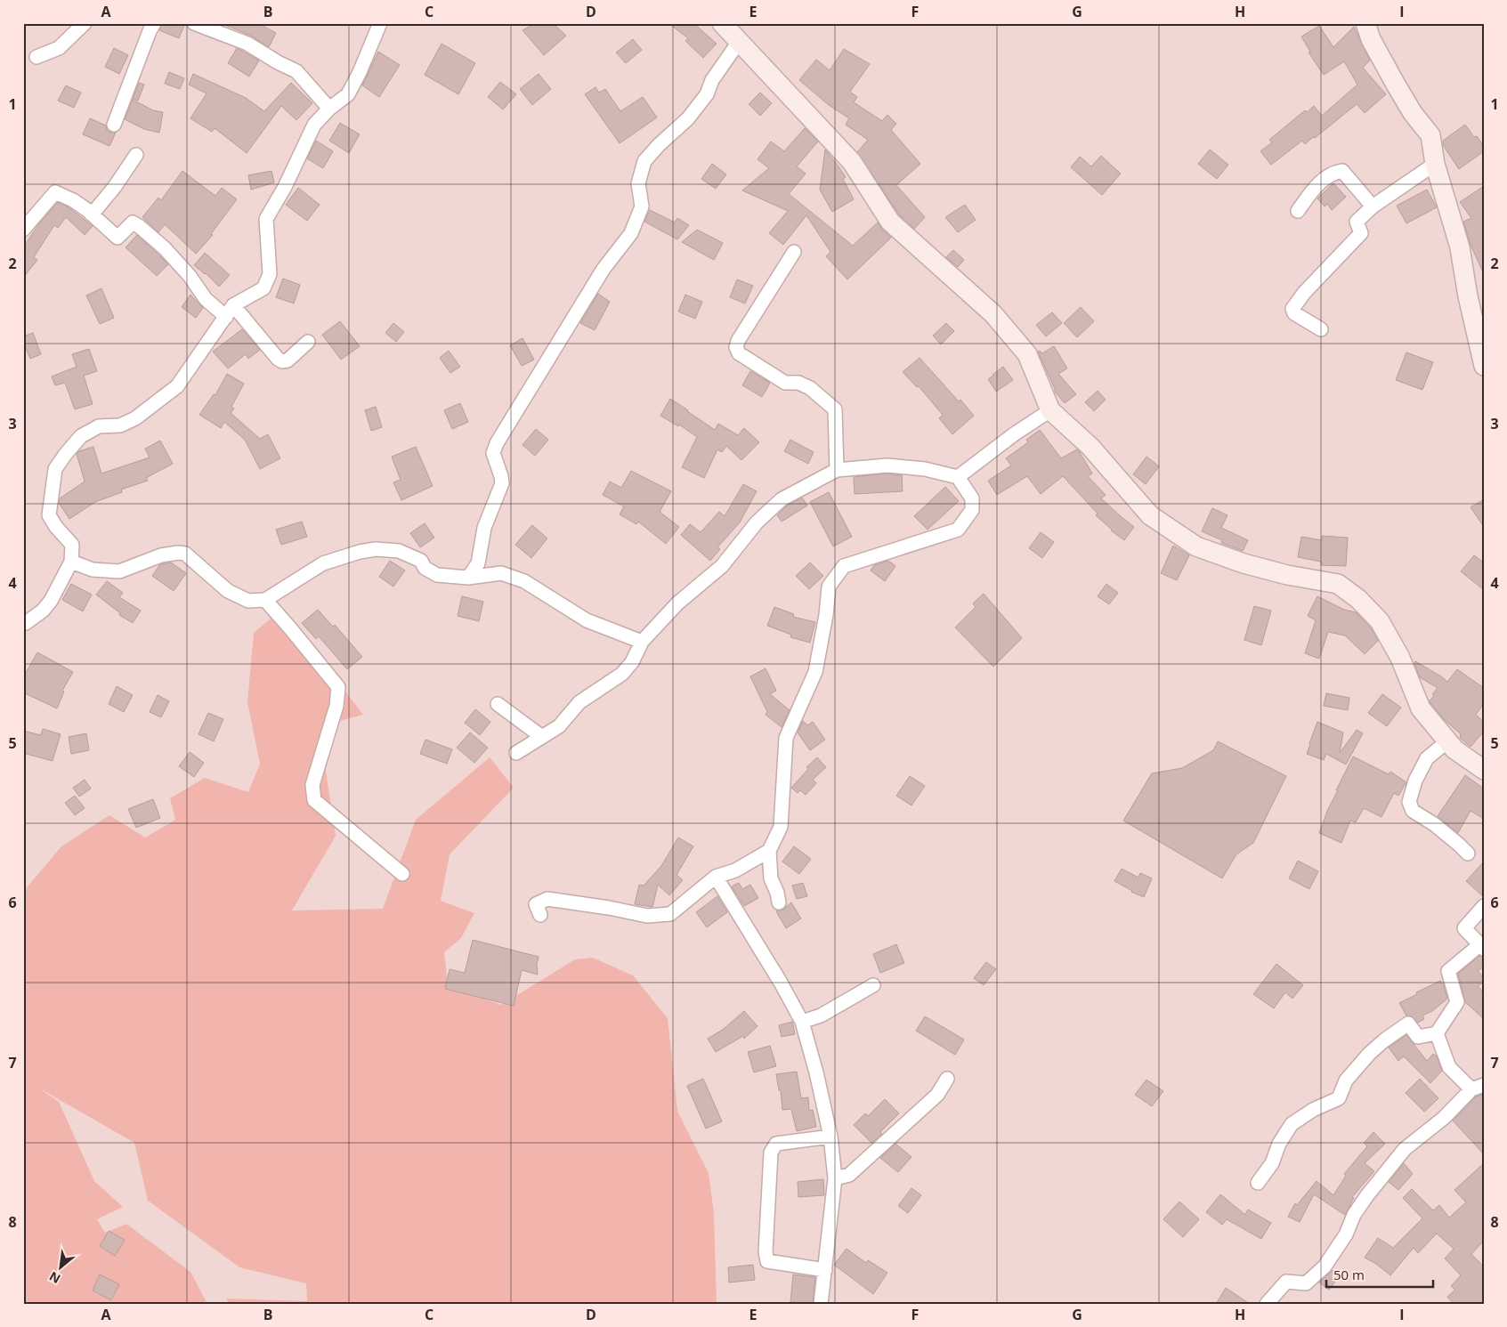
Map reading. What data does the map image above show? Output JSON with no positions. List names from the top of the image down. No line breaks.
{"scale_bar":"50 m","north":"bottom left","grid":{"columns":["A","B","C","D","E","F","G","H","I"],"rows":["1","2","3","4","5","6","7","8"]}}
